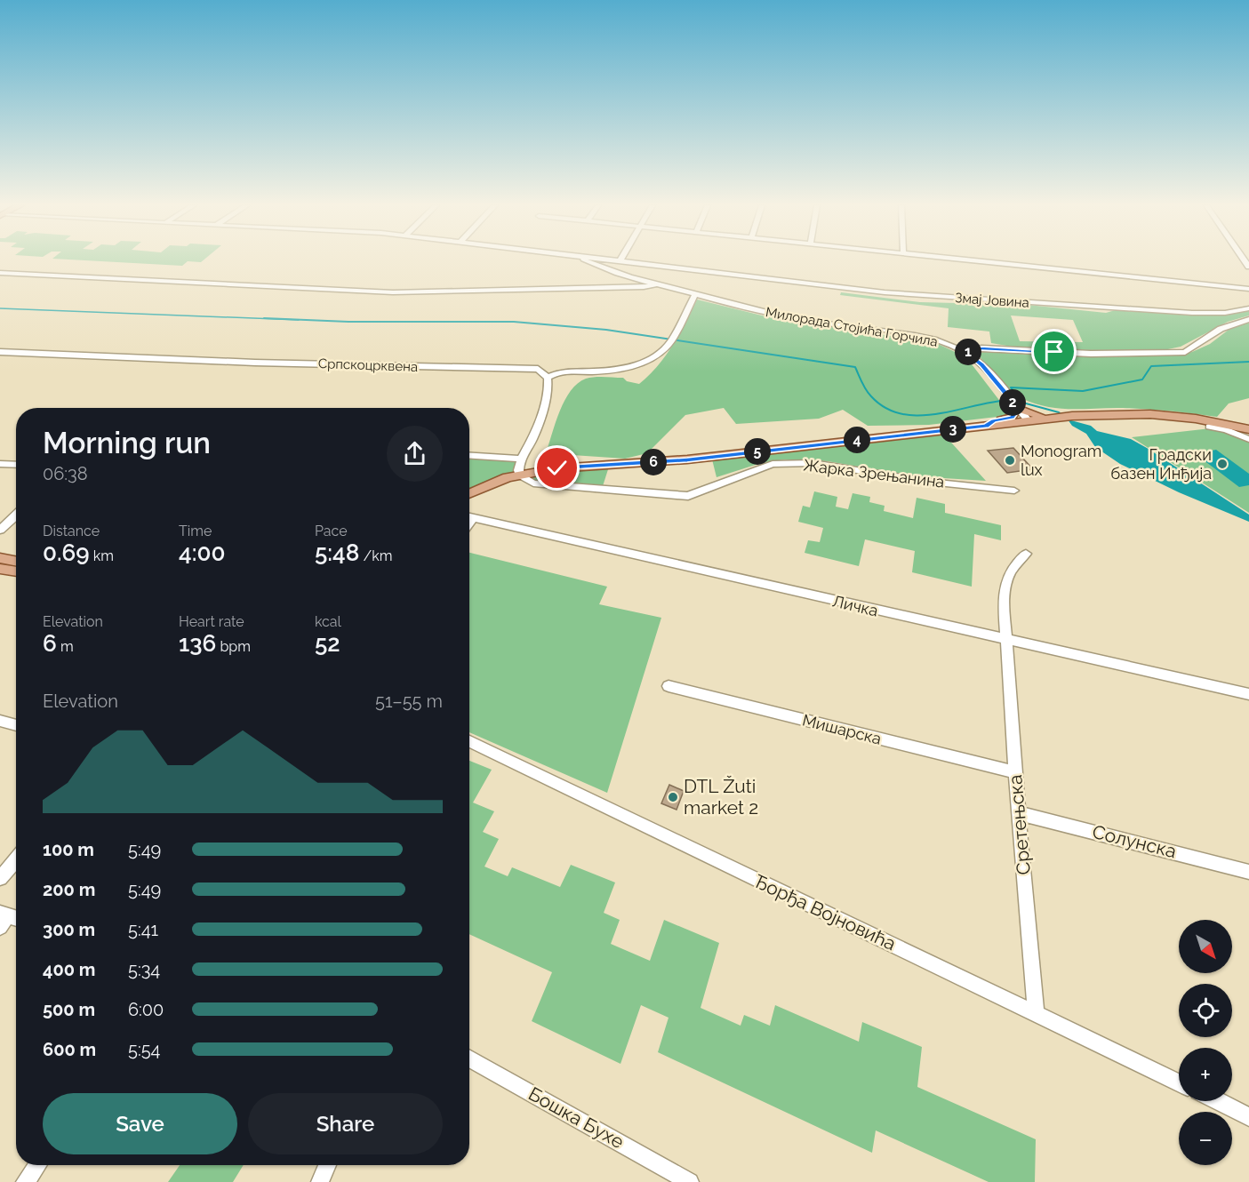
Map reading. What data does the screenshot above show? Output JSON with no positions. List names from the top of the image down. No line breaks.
{"streets":{"street":["Змај Јовина","Милорада Стојића Горчила","Српскоцрквена","Жарка Зрењанина","Личка","Мишарска","Сретењска","Солунска","Ђорђа Војновића","Бошка Бухе"]},"crossings":[["Личка","Сретењска"],["Мишарска","Сретењска"],["Сретењска","Солунска"],["Сретењска","Ђорђа Војновића"]],"places":["Monogram lux","Градски базен Инђија","DTL Žuti market 2"],"north":"bottom right","page":{"pins":["1","2","3","4","5","6"],"heading":["Morning run","06:38"],"stats":[["Distance","0.69 km"],["Time","4:00"],["Pace","5:48 /km"],["Elevation","6 m"],["Heart rate","136 bpm"],["kcal","52"]],"chart":["Elevation","51–55 m"],"list":[{"name":"100 m","note":"5:49"},{"name":"200 m","note":"5:49"},{"name":"300 m","note":"5:41"},{"name":"400 m","note":"5:34"},{"name":"500 m","note":"6:00"},{"name":"600 m","note":"5:54"}],"map_buttons":["+","−"],"buttons":["Save","Share"]}}
